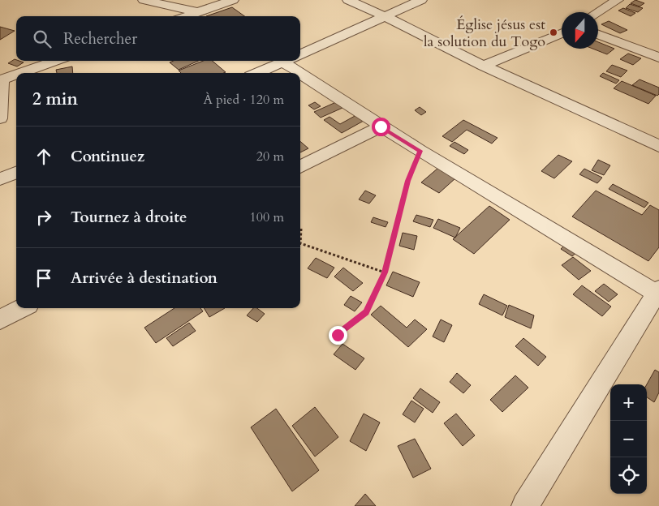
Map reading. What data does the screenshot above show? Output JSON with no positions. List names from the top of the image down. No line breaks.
{"places":["Église jésus est la solution du Togo"],"north":"bottom","page":{"search":"Rechercher","heading":["2 min","À pied · 120 m"],"list":[["Continuez","20 m"],["Tournez à droite","100 m"],"Arrivée à destination"],"map_buttons":["+","−"]}}
